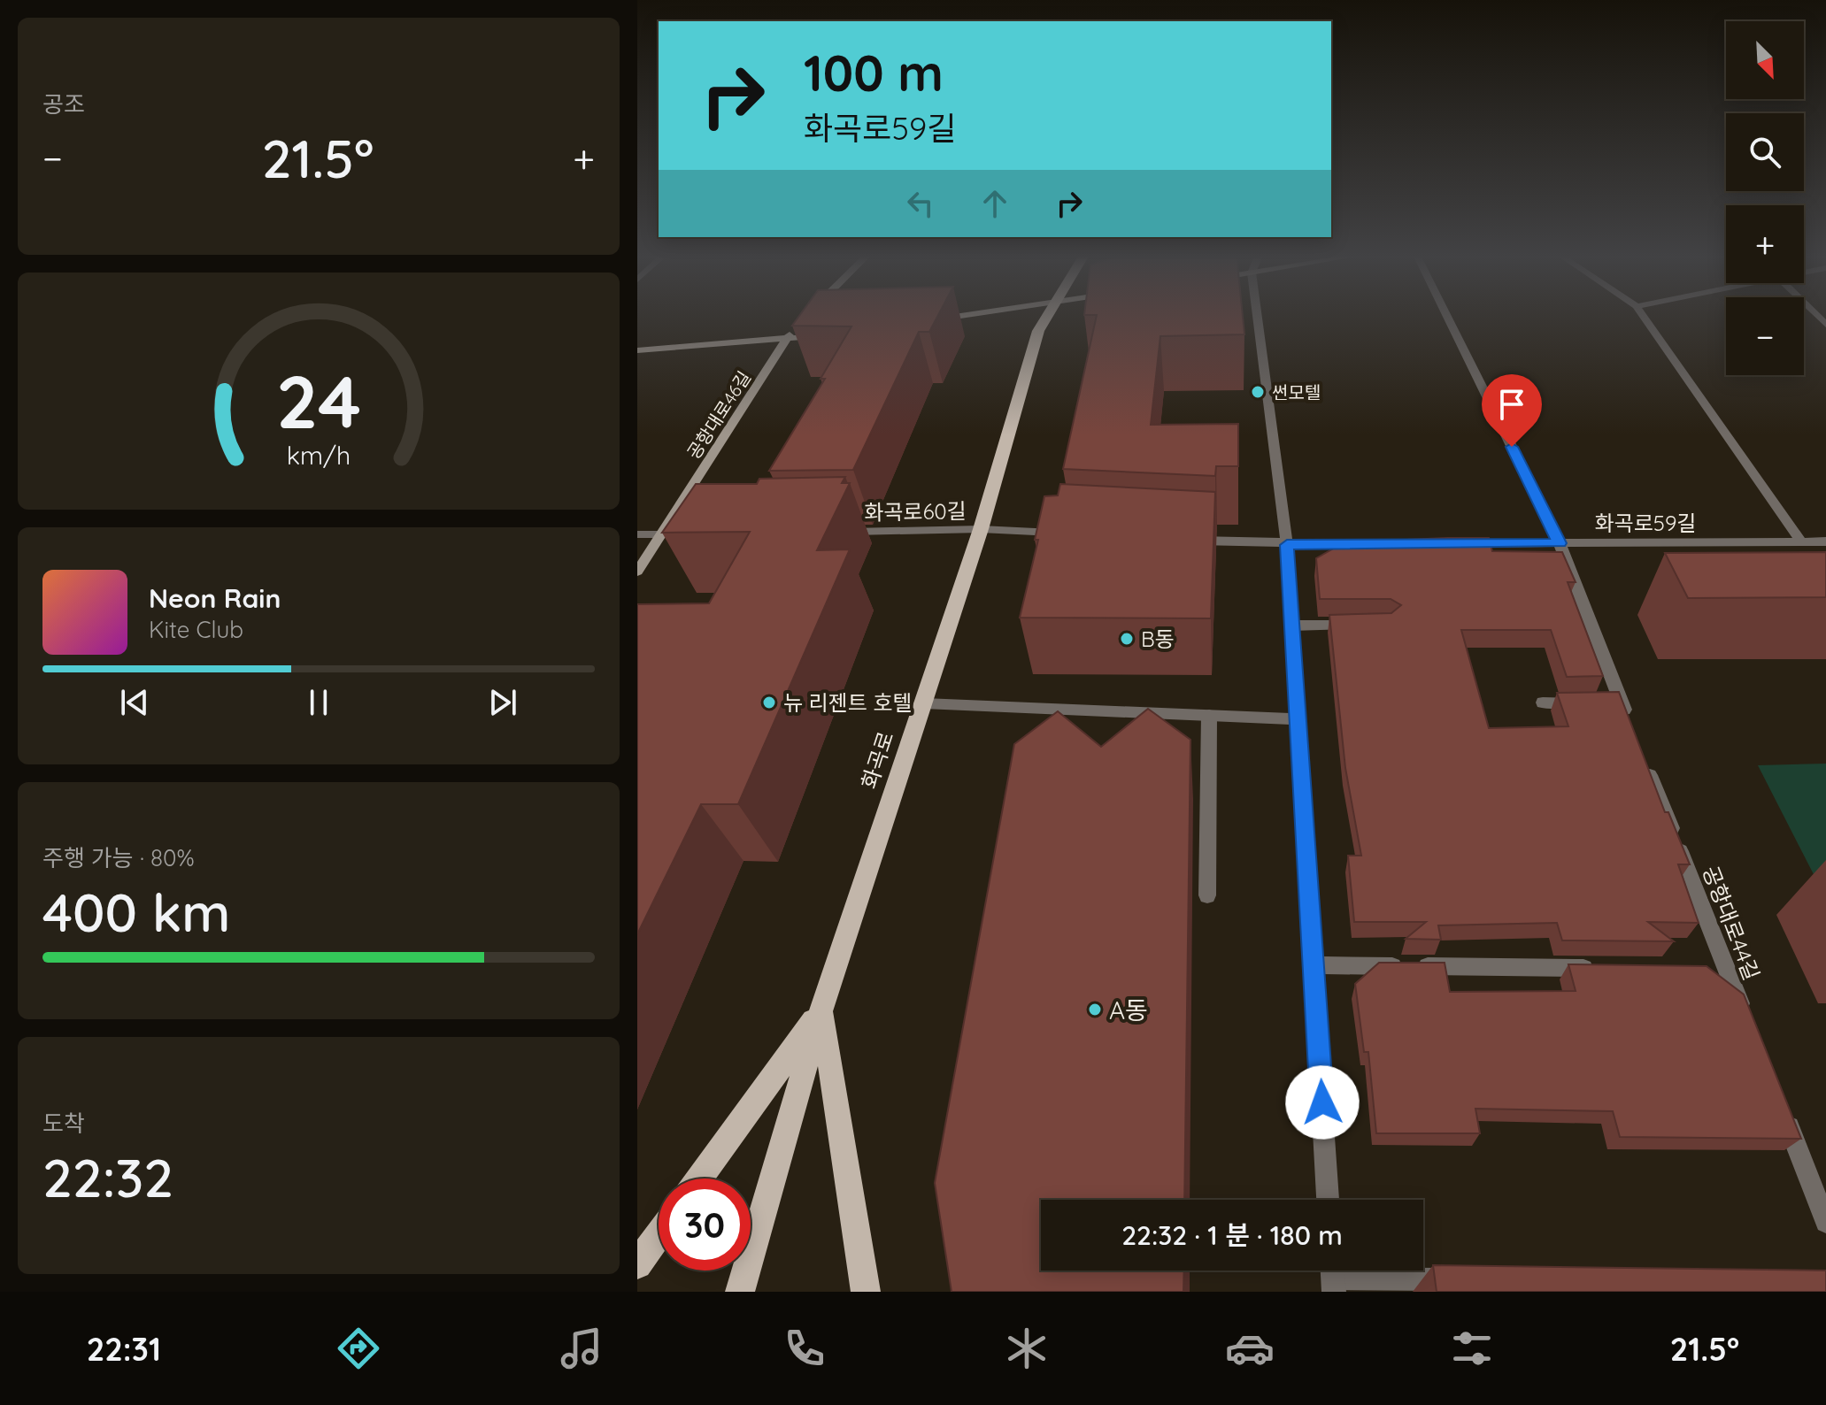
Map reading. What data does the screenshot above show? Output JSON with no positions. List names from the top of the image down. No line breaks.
{"streets":{"main road":["화곡로"],"street":["공항대로46길","화곡로60길","화곡로59길","공항대로44길"]},"crossings":[["화곡로60길","화곡로"]],"places":["썬모텔","B동","뉴 리젠트 호텔","A동"],"north":"bottom right","page":{"tile":["공조",["주행 가능 · 80%","400 km"],["도착","22:32"]],"map_buttons":["+","−"],"turn":["100 m","화곡로59길"],"heat":["−","21.5°","+"],"song":["Neon Rain","Kite Club"],"limit":"30","trip":"22:32 · 1 분 · 180 m","tabs":["22:31","21.5°"],"gauge":["24","km/h"]}}
